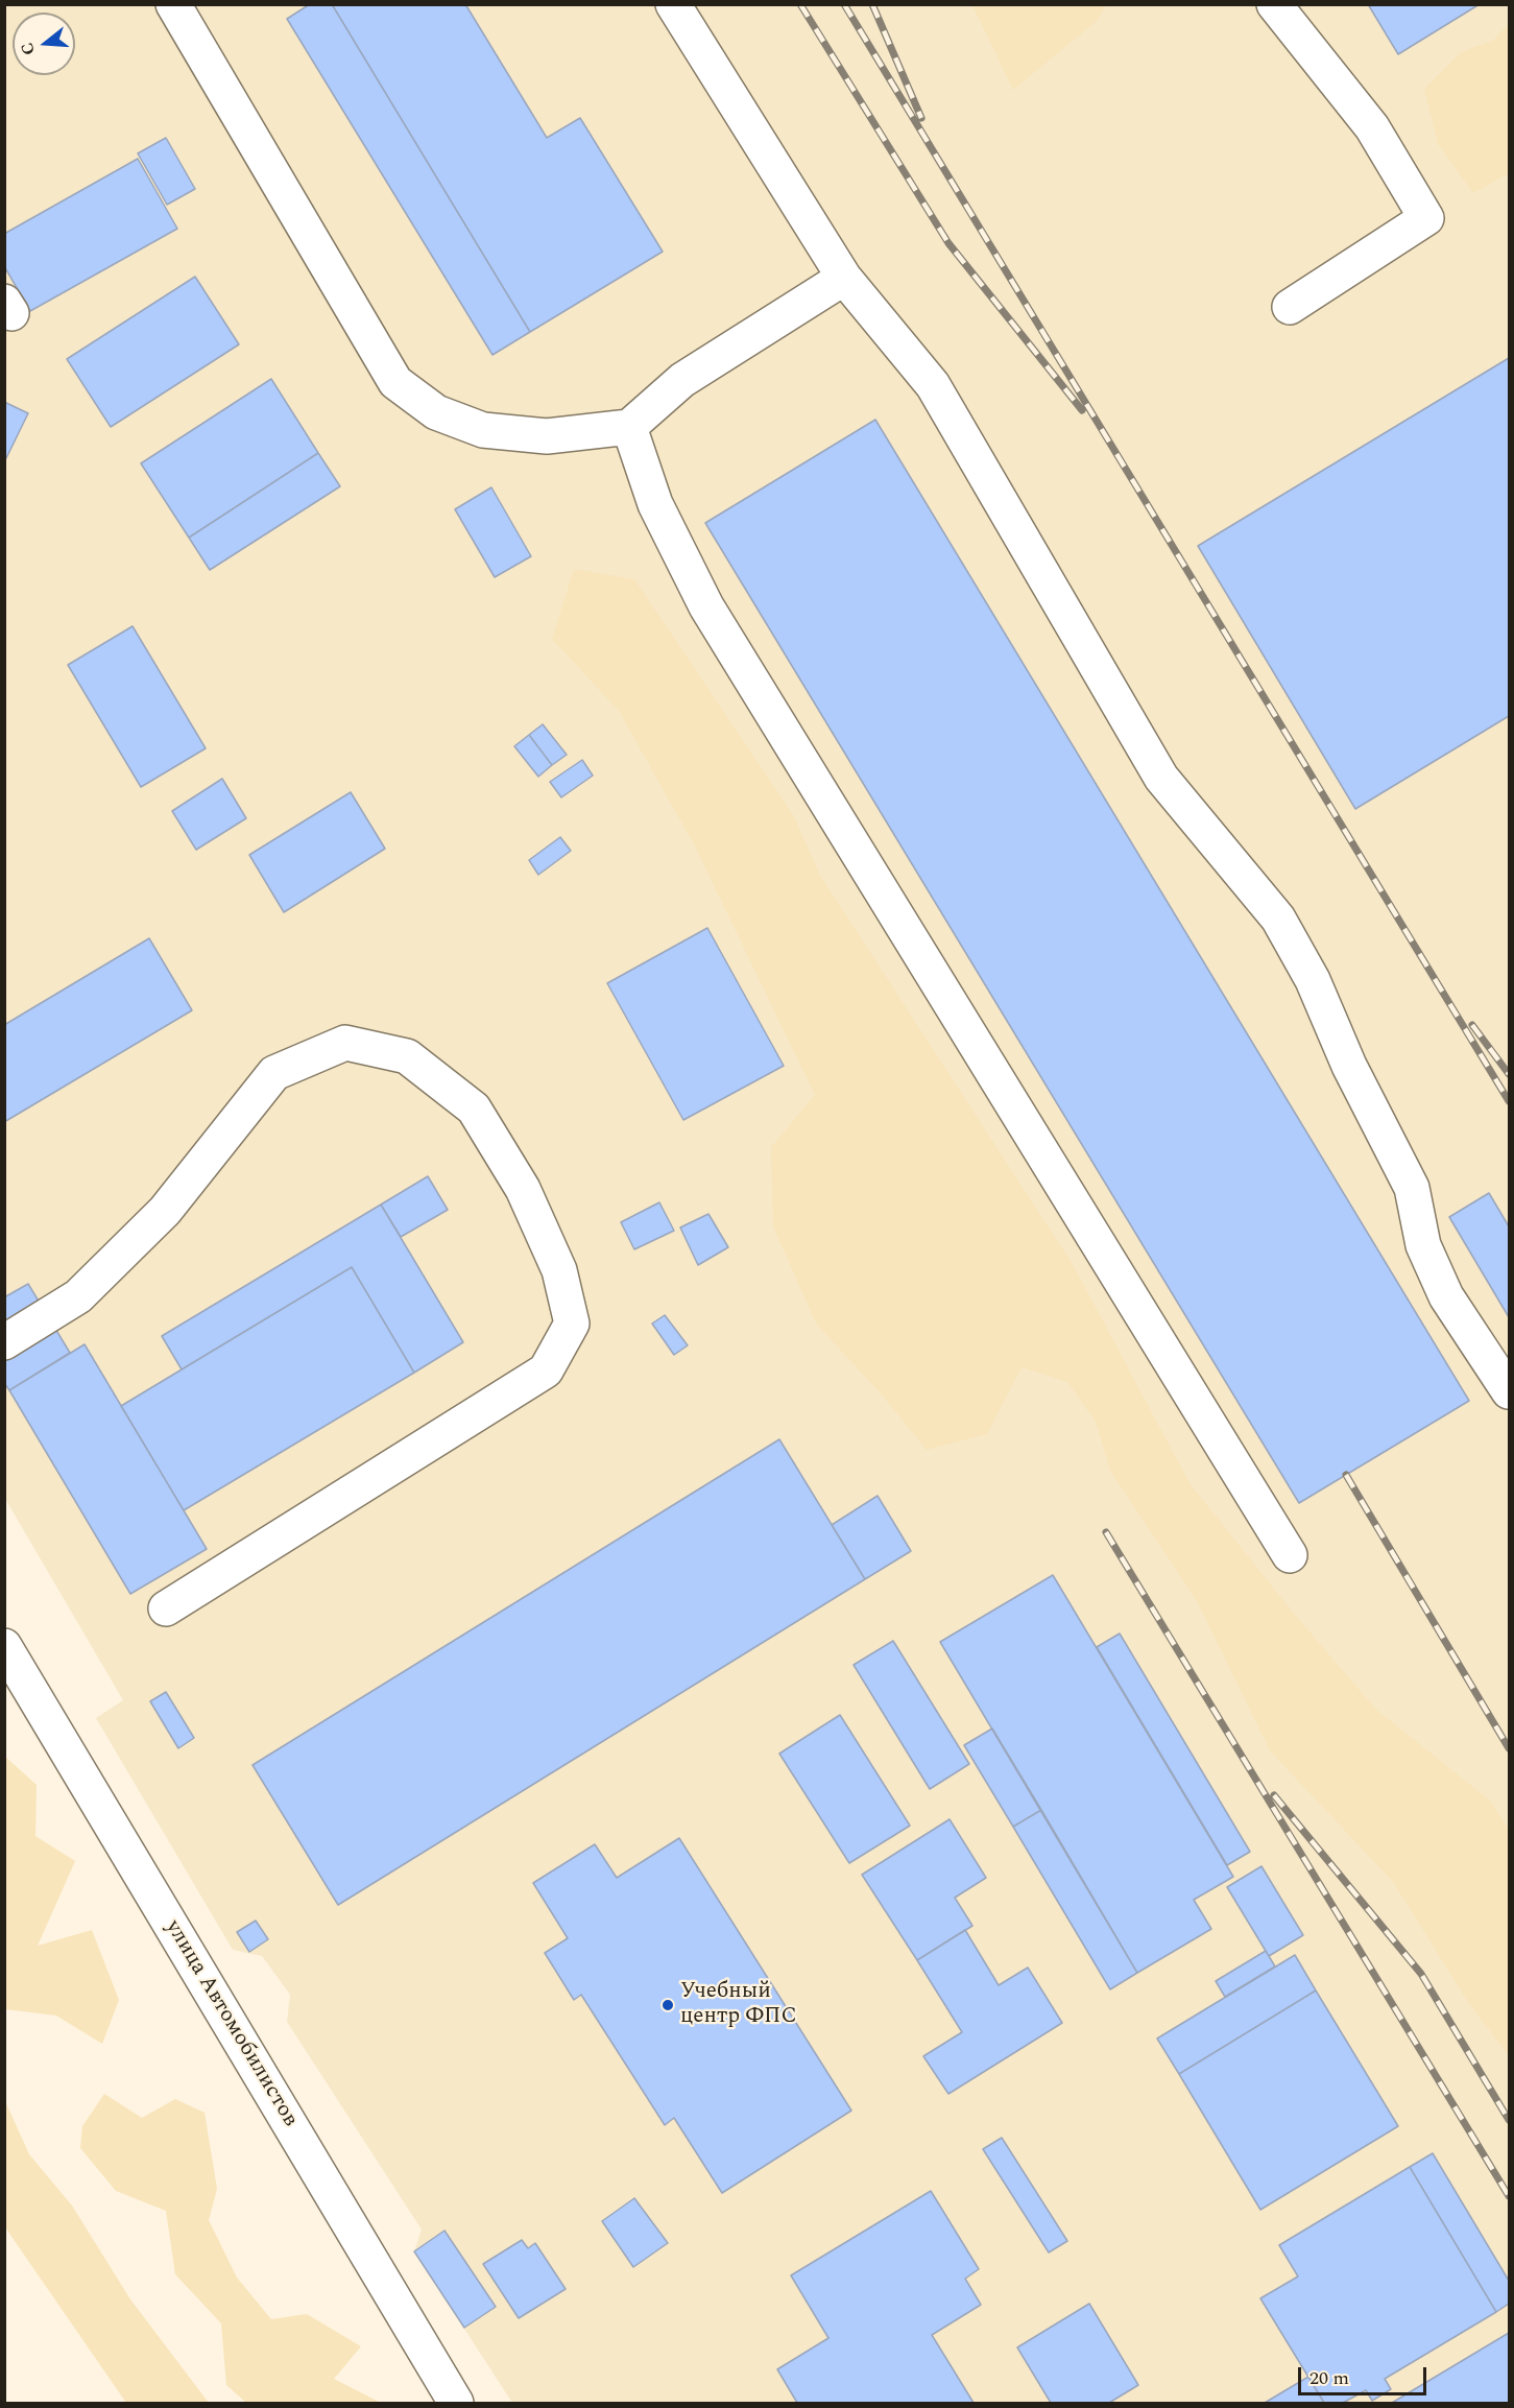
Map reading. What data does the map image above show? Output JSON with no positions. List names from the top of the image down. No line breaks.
{"streets":{"street":["улица Автомобилистов"]},"places":["Учебный центр ФПС"],"scale_bar":"20 m","north":"left"}
